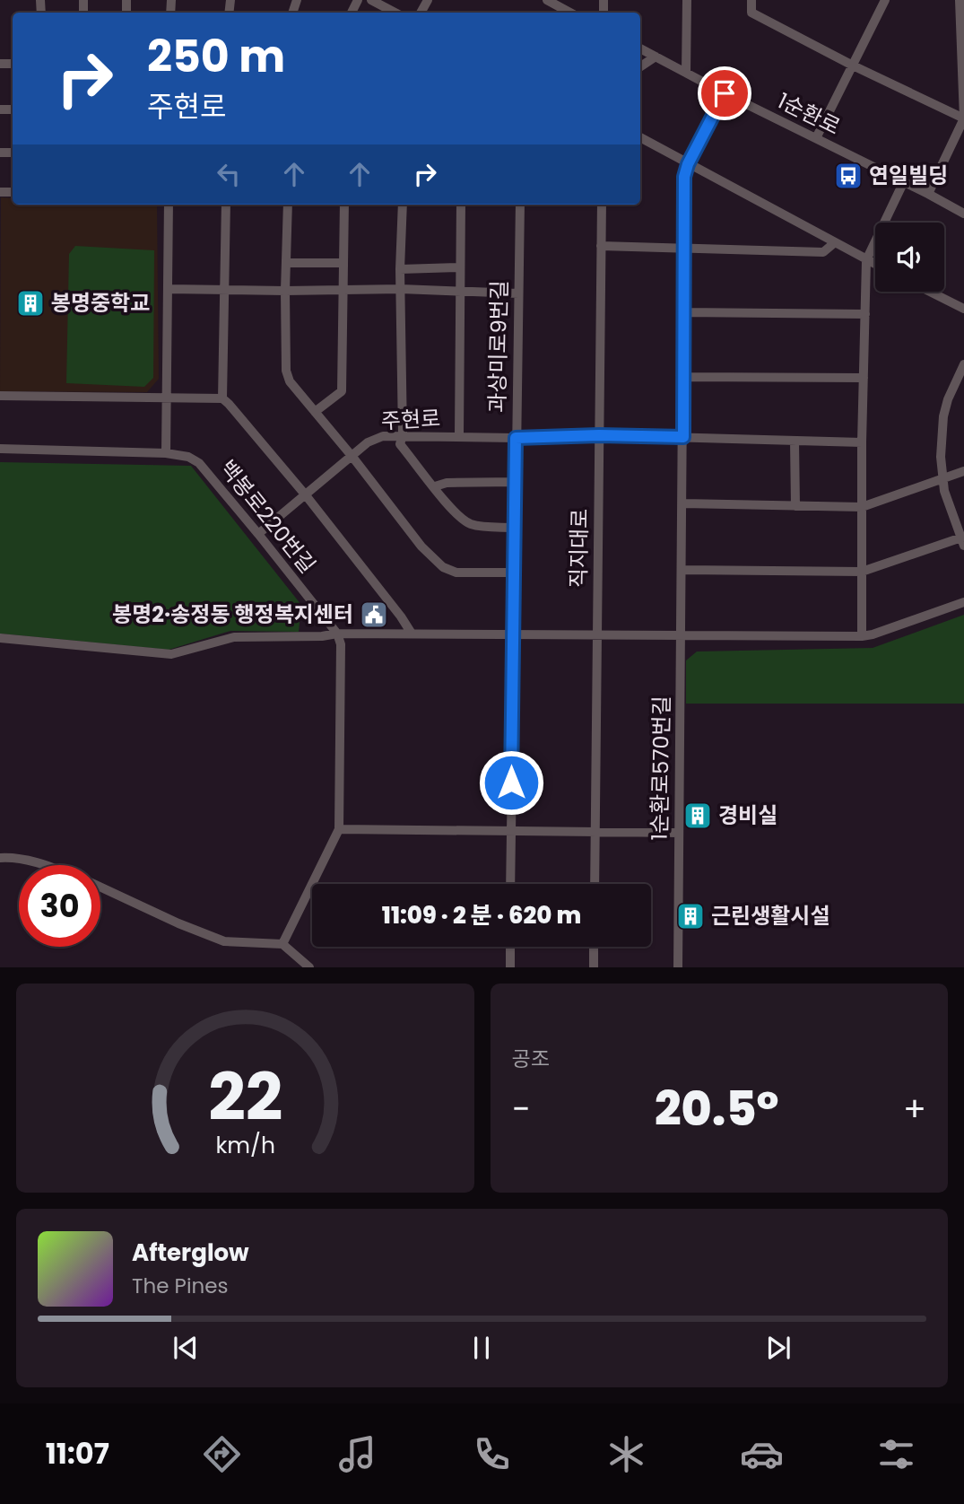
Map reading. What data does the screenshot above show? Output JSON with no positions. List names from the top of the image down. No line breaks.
{"streets":{"street":["1순환로","과상미로9번길","주현로","백봉로220번길","직지대로","1순환로570번길"]},"crossings":[["1순환로","1순환로570번길"],["과상미로9번길","주현로"],["주현로","백봉로220번길"],["주현로","직지대로"],["주현로","1순환로570번길"]],"places":{"bus stop":["연일빌딩"],"building":["봉명중학교","경비실","근린생활시설"],"public building":["봉명2·송정동 행정복지센터"]},"page":{"turn":["250 m","주현로"],"limit":"30","trip":"11:09 · 2 분 · 620 m","tile":"공조","heat":["−","20.5°","+"],"song":["Afterglow","The Pines"],"tabs":"11:07","gauge":["22","km/h"]}}
